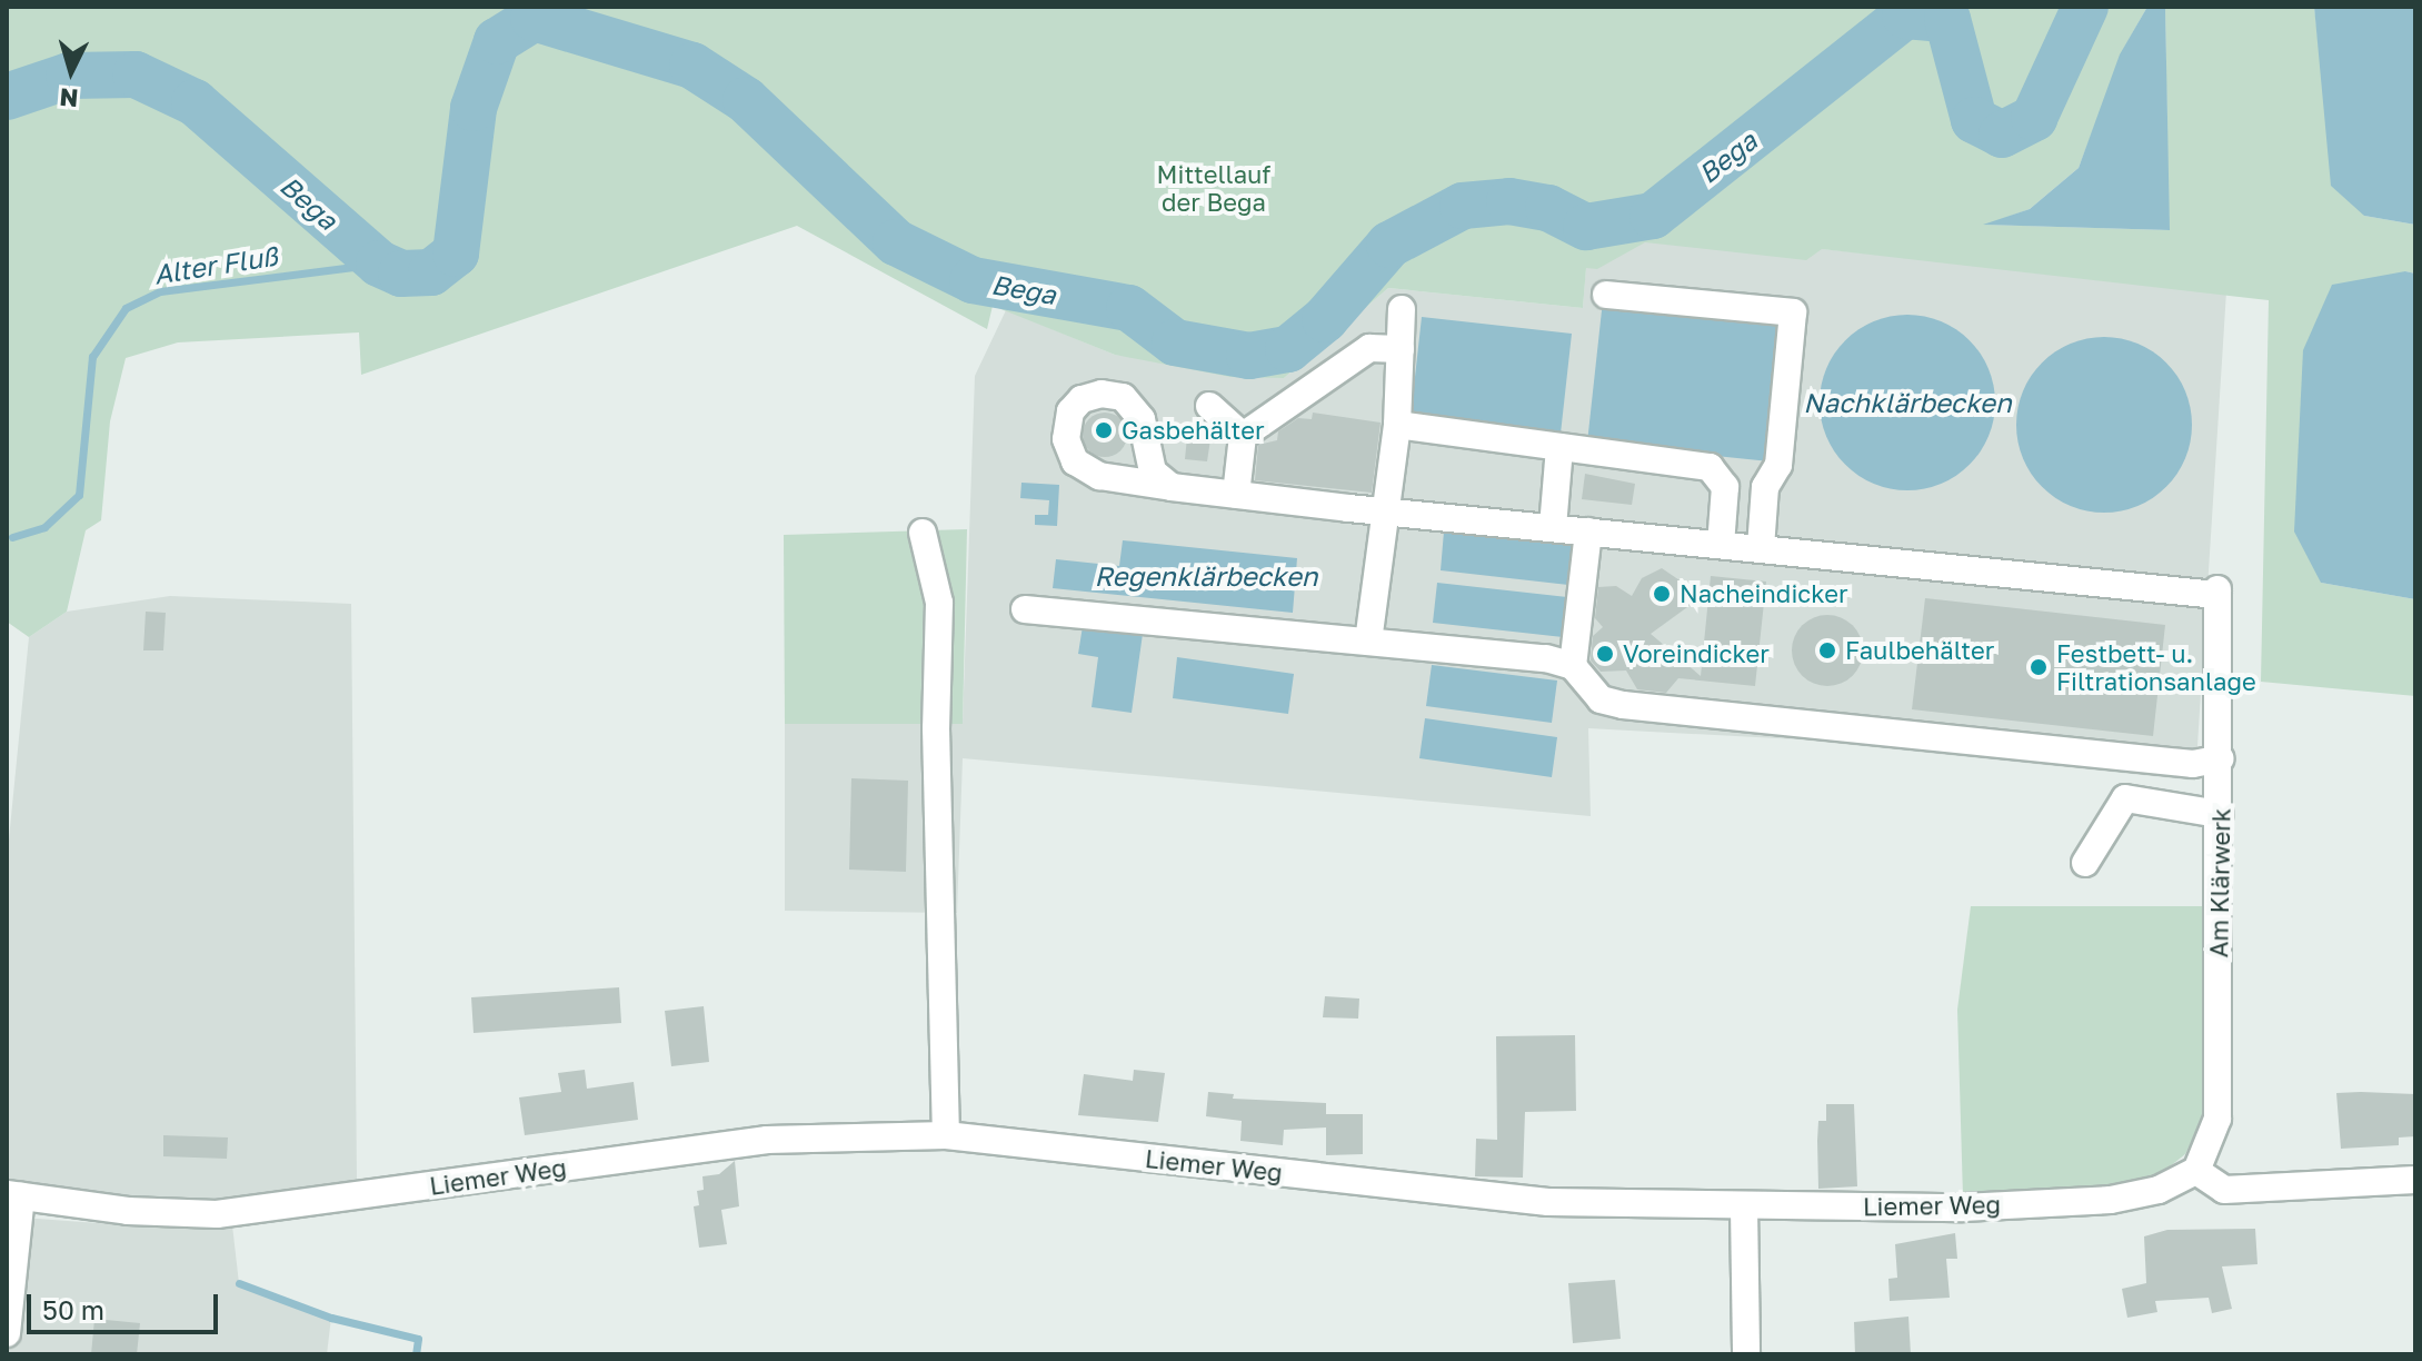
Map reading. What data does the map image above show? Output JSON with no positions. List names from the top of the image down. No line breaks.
{"streets":{"street":["Am Klärwerk","Liemer Weg"]},"crossings":[["Am Klärwerk","Liemer Weg"]],"water":["Bega","Alter Fluß","Nachklärbecken","Regenklärbecken"],"parks":["Mittellauf der Bega"],"places":["Gasbehälter","Nacheindicker","Faulbehälter","Voreindicker","Festbett- u. Filtrationsanlage"],"scale_bar":"50 m","north":"bottom"}
